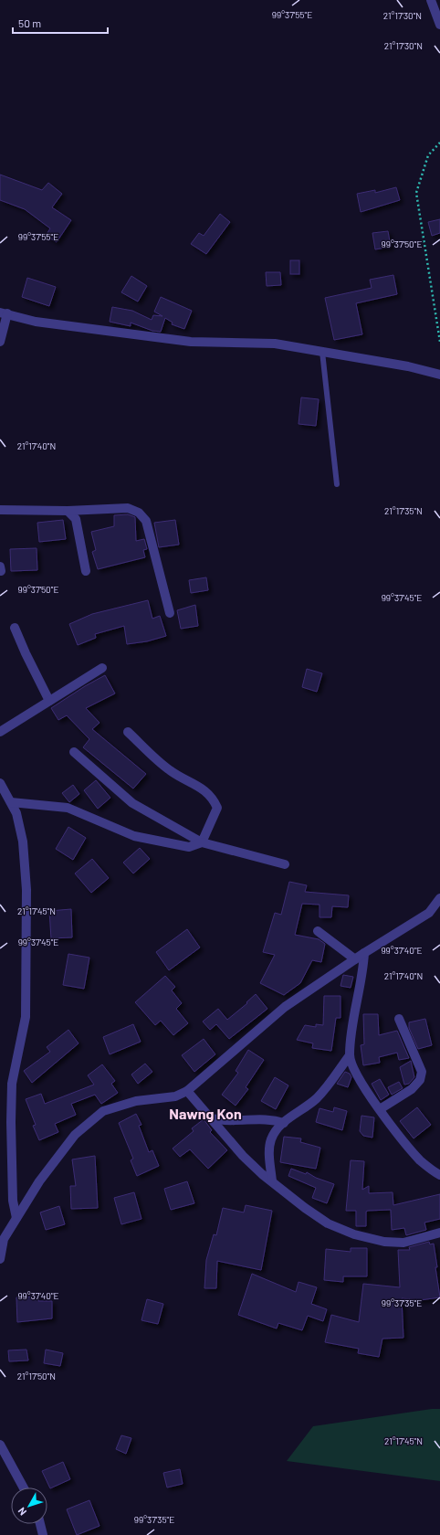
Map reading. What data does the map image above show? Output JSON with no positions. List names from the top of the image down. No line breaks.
{"districts":["Nawng Kon"],"scale_bar":"50 m","north":"bottom left","coordinates":["99°37'55\"E","21°17'30\"N","99°37'50\"E","21°17'40\"N","21°17'35\"N","99°37'45\"E","21°17'45\"N","99°37'40\"E","99°37'35\"E","21°17'50\"N"]}
